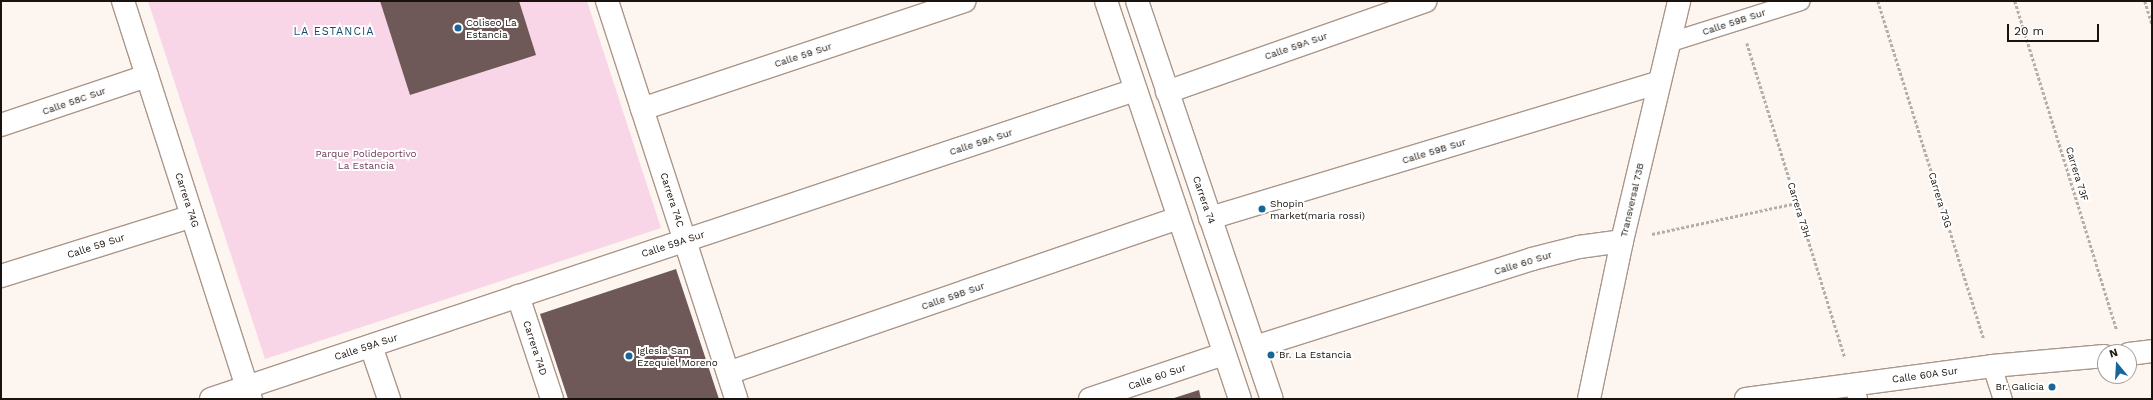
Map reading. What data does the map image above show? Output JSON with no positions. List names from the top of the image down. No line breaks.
{"streets":{"street":["Calle 59B Sur","Calle 59A Sur","Calle 59 Sur","Calle 58C Sur","Carrera 74G","Carrera 74C","Carrera 74","Transversal 73B","Calle 60 Sur","Carrera 74D","Calle 60A Sur"],"path":["Carrera 73F","Carrera 73G","Carrera 73H"]},"crossings":[["Calle 59B Sur","Carrera 74C"],["Calle 59B Sur","Carrera 74"],["Calle 59B Sur","Transversal 73B"],["Calle 59B Sur","Carrera 73H"],["Calle 59A Sur","Carrera 74G"],["Calle 59A Sur","Carrera 74C"],["Calle 59A Sur","Carrera 74"],["Calle 59A Sur","Carrera 74D"],["Calle 59 Sur","Carrera 74G"],["Calle 59 Sur","Carrera 74C"],["Calle 58C Sur","Carrera 74G"],["Carrera 74","Calle 60 Sur"],["Transversal 73B","Calle 60 Sur"],["Carrera 73G","Calle 60A Sur"],["Carrera 73H","Calle 60A Sur"]],"districts":["LA ESTANCIA"],"parks":["Parque Polideportivo La Estancia"],"places":["Coliseo La Estancia","Shopin market(maria rossi)","Br. La Estancia","Iglesia San Ezequiel Moreno","Br. Galicia"],"scale_bar":"20 m","north":"top"}
